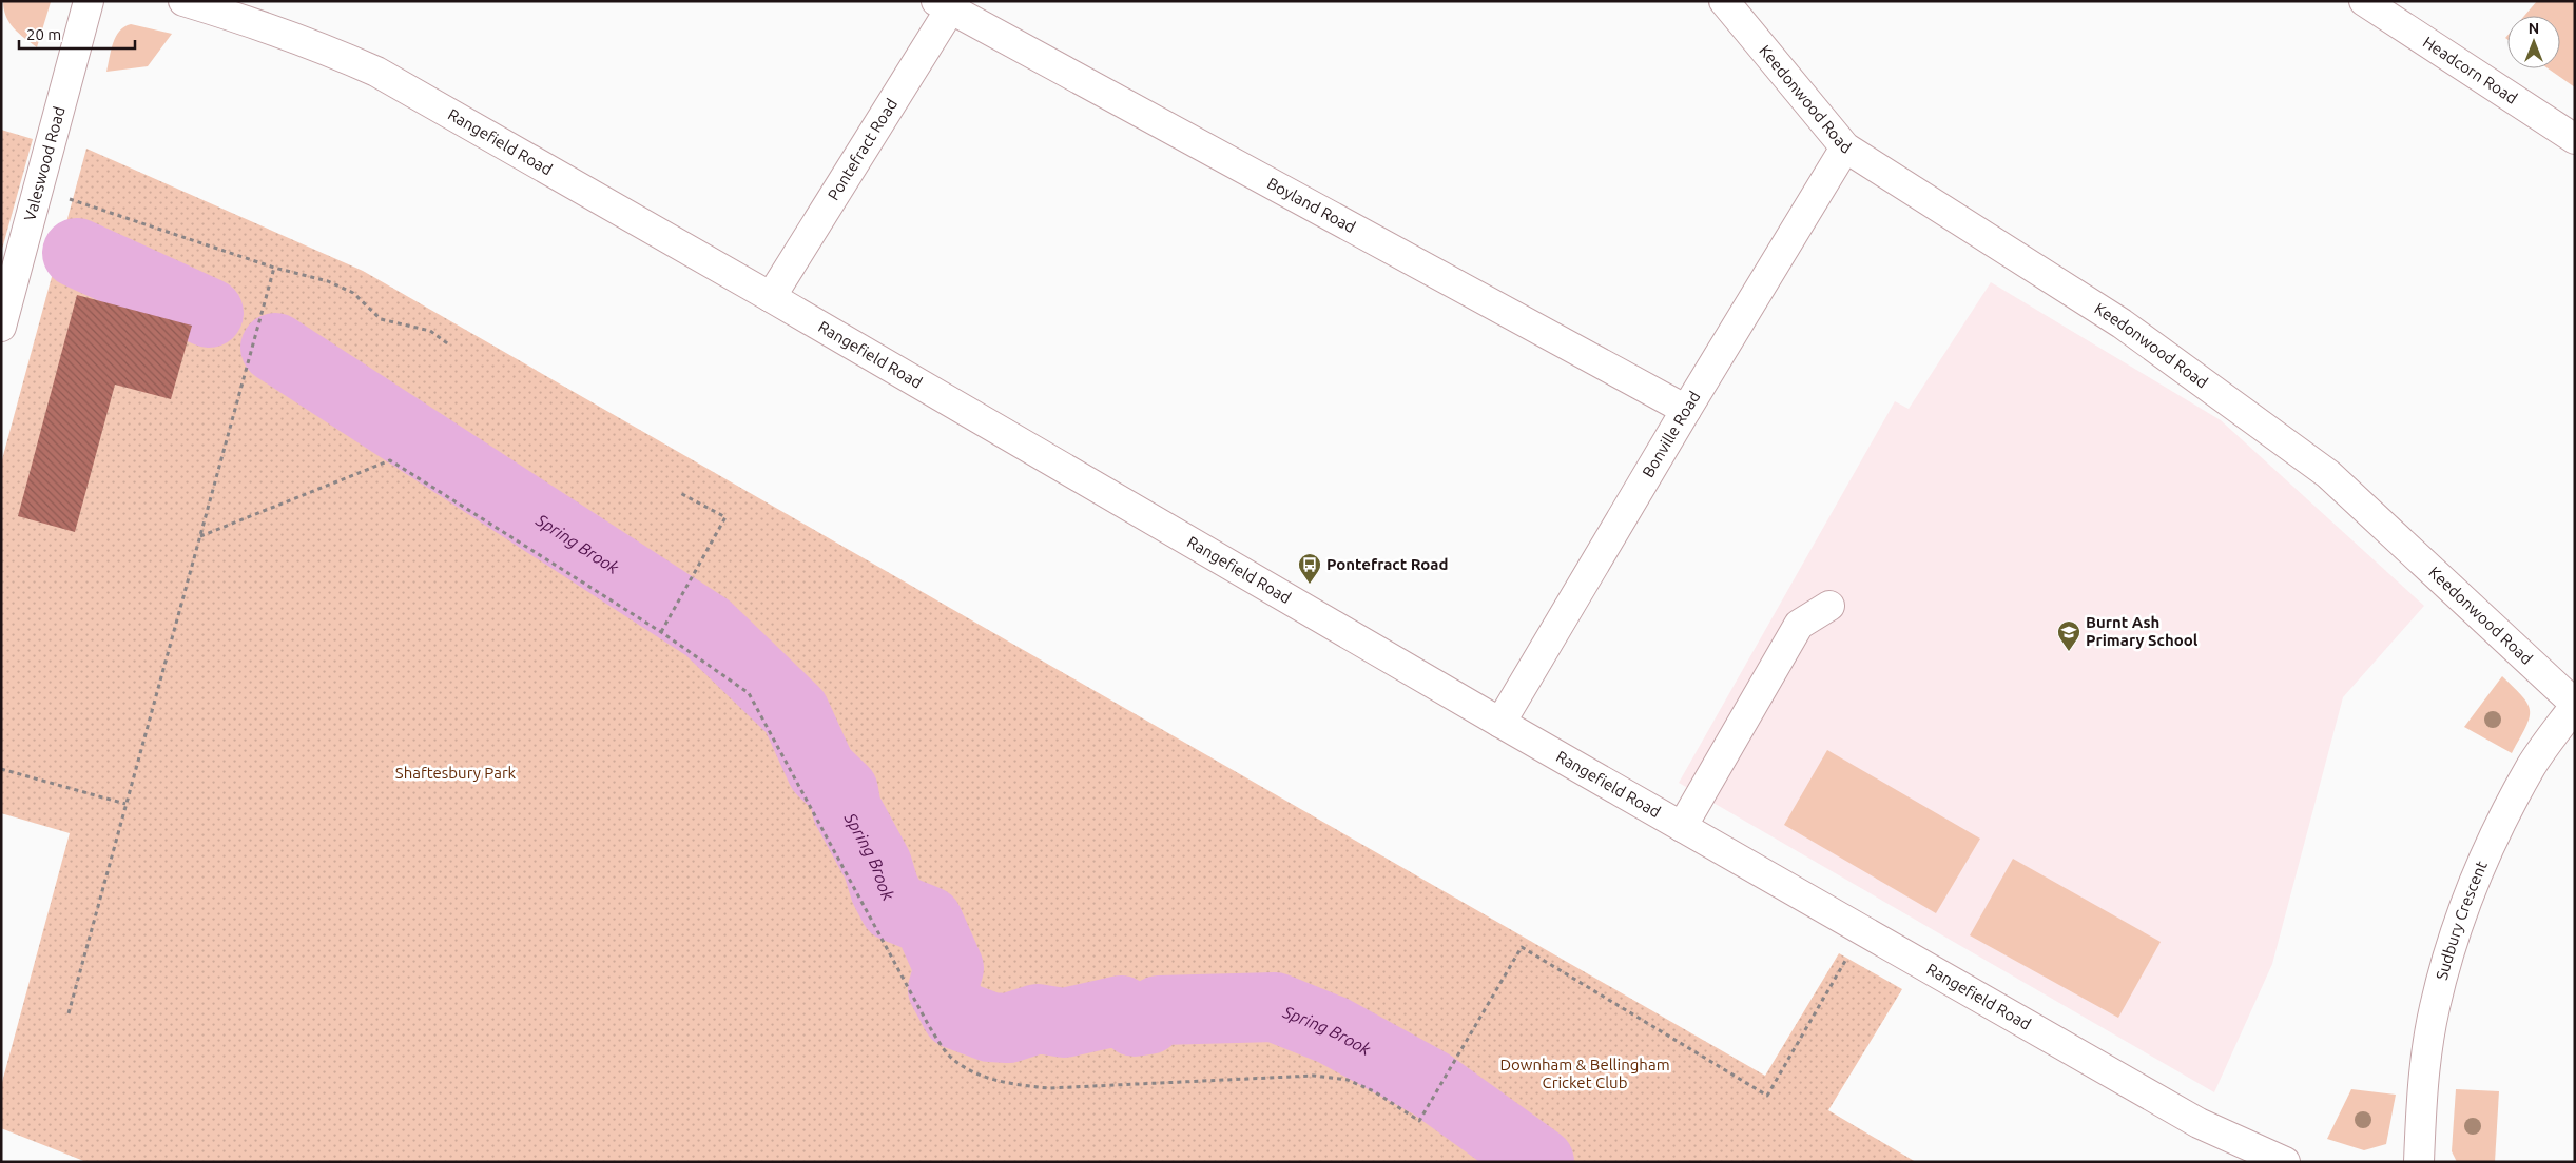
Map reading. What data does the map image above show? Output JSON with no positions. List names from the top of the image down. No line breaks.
{"streets":{"street":["Headcorn Road","Keedonwood Road","Rangefield Road","Pontefract Road","Valeswood Road","Boyland Road","Bonville Road","Sudbury Crescent"]},"crossings":[["Keedonwood Road","Bonville Road"],["Keedonwood Road","Sudbury Crescent"],["Rangefield Road","Pontefract Road"],["Rangefield Road","Bonville Road"],["Pontefract Road","Boyland Road"],["Boyland Road","Bonville Road"]],"water":["Spring Brook"],"parks":["Shaftesbury Park","Downham & Bellingham Cricket Club"],"places":{"bus stop":["Pontefract Road"],"school or university":["Burnt Ash Primary School"]},"scale_bar":"20 m","north":"top"}
